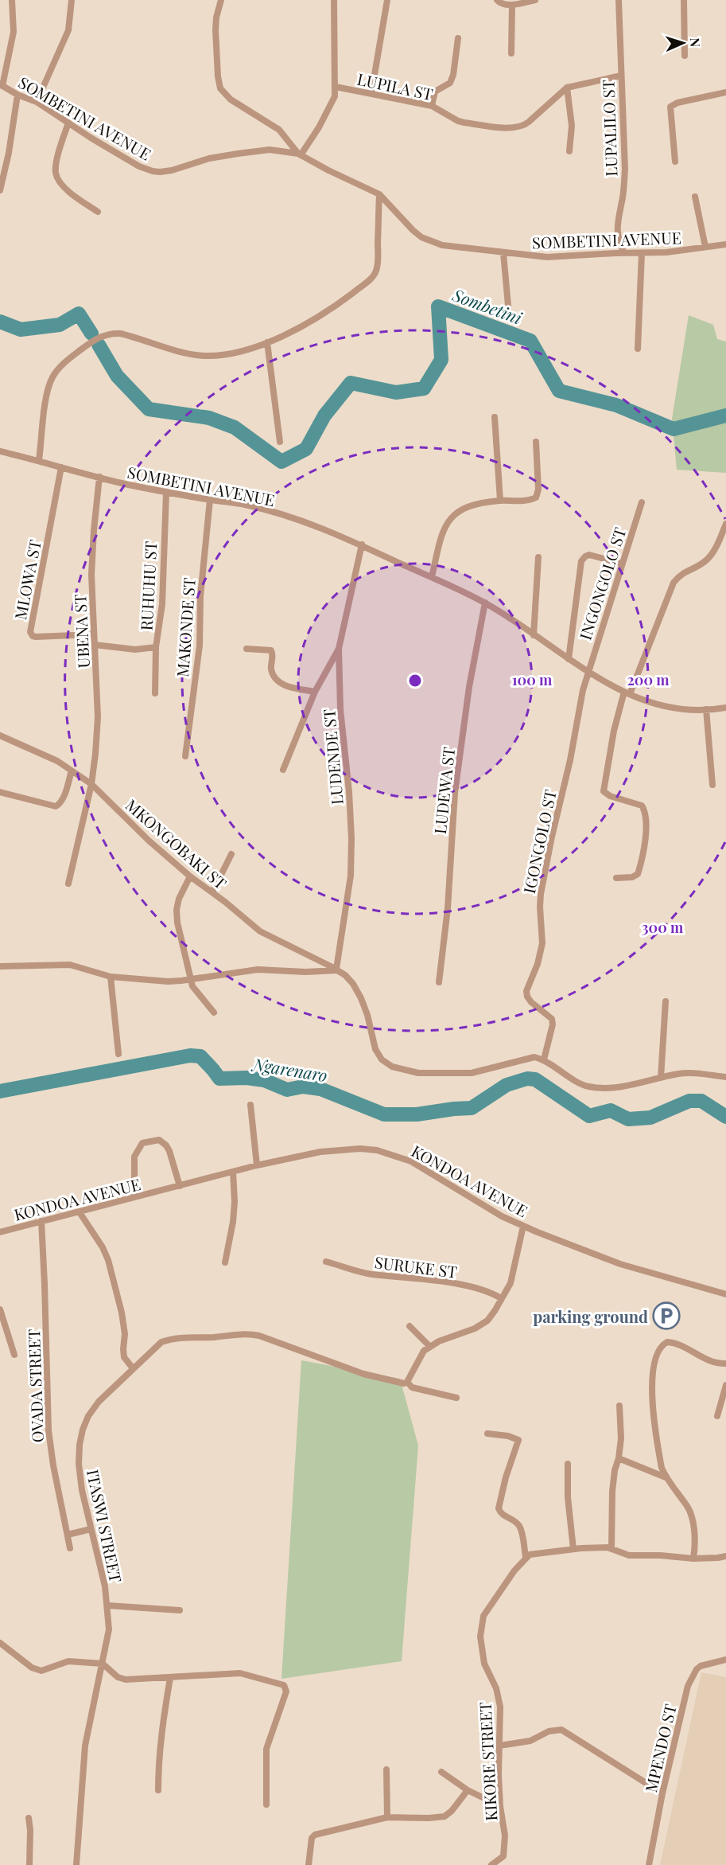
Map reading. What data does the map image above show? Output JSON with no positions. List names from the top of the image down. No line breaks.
{"streets":{"street":["LUPILA ST","SOMBETINI AVENUE","LUPALILO ST","MLOWA ST","INGONGOLO ST","RUHUHU ST","MAKONDE ST","UBENA ST","LUDENDE ST","LUDEWA ST","IGONGOLO ST","MKONGOBAKI ST","KONDOA AVENUE","SURUKE ST","OVADA STREET","ITASWI STREET","MPENDO ST","KIKORE STREET"]},"crossings":[["SOMBETINI AVENUE","LUPALILO ST"],["SOMBETINI AVENUE","MLOWA ST"],["SOMBETINI AVENUE","INGONGOLO ST"],["SOMBETINI AVENUE","RUHUHU ST"],["SOMBETINI AVENUE","MAKONDE ST"],["SOMBETINI AVENUE","UBENA ST"],["SOMBETINI AVENUE","LUDENDE ST"],["SOMBETINI AVENUE","LUDEWA ST"],["SOMBETINI AVENUE","IGONGOLO ST"],["MLOWA ST","UBENA ST"],["INGONGOLO ST","IGONGOLO ST"],["RUHUHU ST","UBENA ST"],["UBENA ST","MKONGOBAKI ST"],["LUDENDE ST","MKONGOBAKI ST"],["IGONGOLO ST","MKONGOBAKI ST"],["KONDOA AVENUE","OVADA STREET"]],"water":["Sombetini","Ngarenaro"],"places":{"parking":["parking ground"]},"north":"right","rings":["100 m","200 m","300 m"]}
